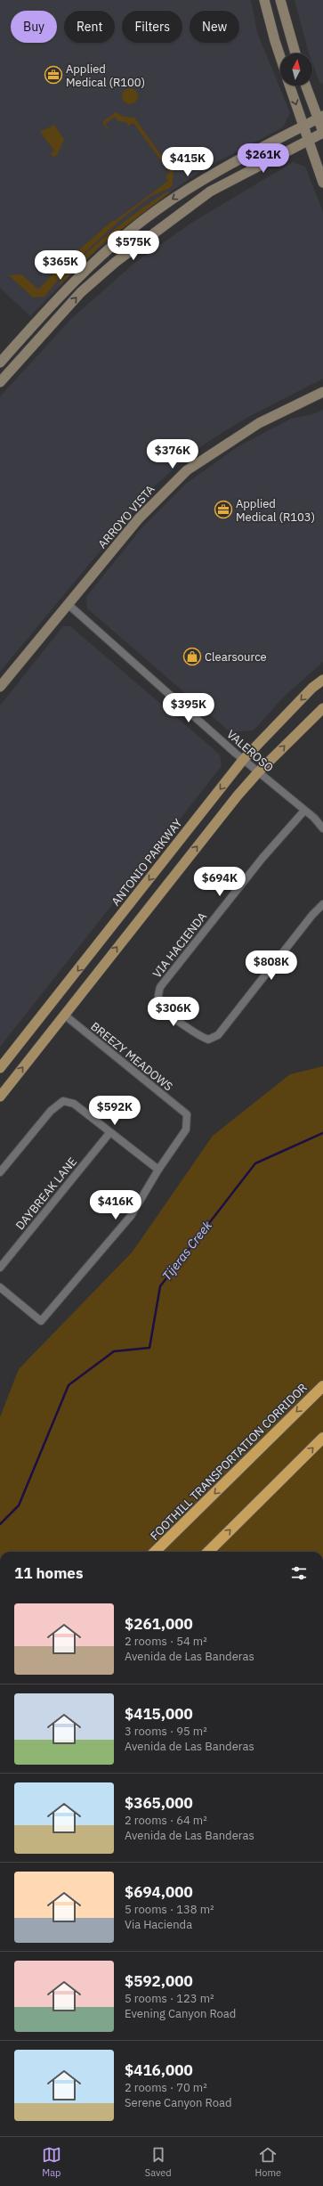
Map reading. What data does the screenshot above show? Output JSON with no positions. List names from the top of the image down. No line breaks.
{"streets":{"highway":["FOOTHILL TRANSPORTATION CORRIDOR"],"main road":["ARROYO VISTA","ANTONIO PARKWAY"],"street":["VALEROSO","VIA HACIENDA","BREEZY MEADOWS","DAYBREAK LANE"]},"crossings":[["ARROYO VISTA","VALEROSO"],["VALEROSO","ANTONIO PARKWAY"],["VALEROSO","VIA HACIENDA"]],"water":["Tijeras Creek"],"places":{"office":["Applied Medical (R100)","Applied Medical (R103)"],"shop":["Clearsource"]},"north":"top","page":{"chip":["Buy","Rent","Filters","New"],"price":["$261K","$415K","$575K","$365K","$376K","$395K","$694K","$808K","$306K","$592K","$416K"],"heading":"11 homes","list":[{"name":"$261,000","note":"2 rooms · 54 m² · Avenida de Las Banderas"},{"name":"$415,000","note":"3 rooms · 95 m² · Avenida de Las Banderas"},{"name":"$365,000","note":"2 rooms · 64 m² · Avenida de Las Banderas"},{"name":"$694,000","note":"5 rooms · 138 m² · Via Hacienda"},{"name":"$592,000","note":"5 rooms · 123 m² · Evening Canyon Road"},{"name":"$416,000","note":"2 rooms · 70 m² · Serene Canyon Road"}],"tabs":["Map","Saved","Home"]}}
